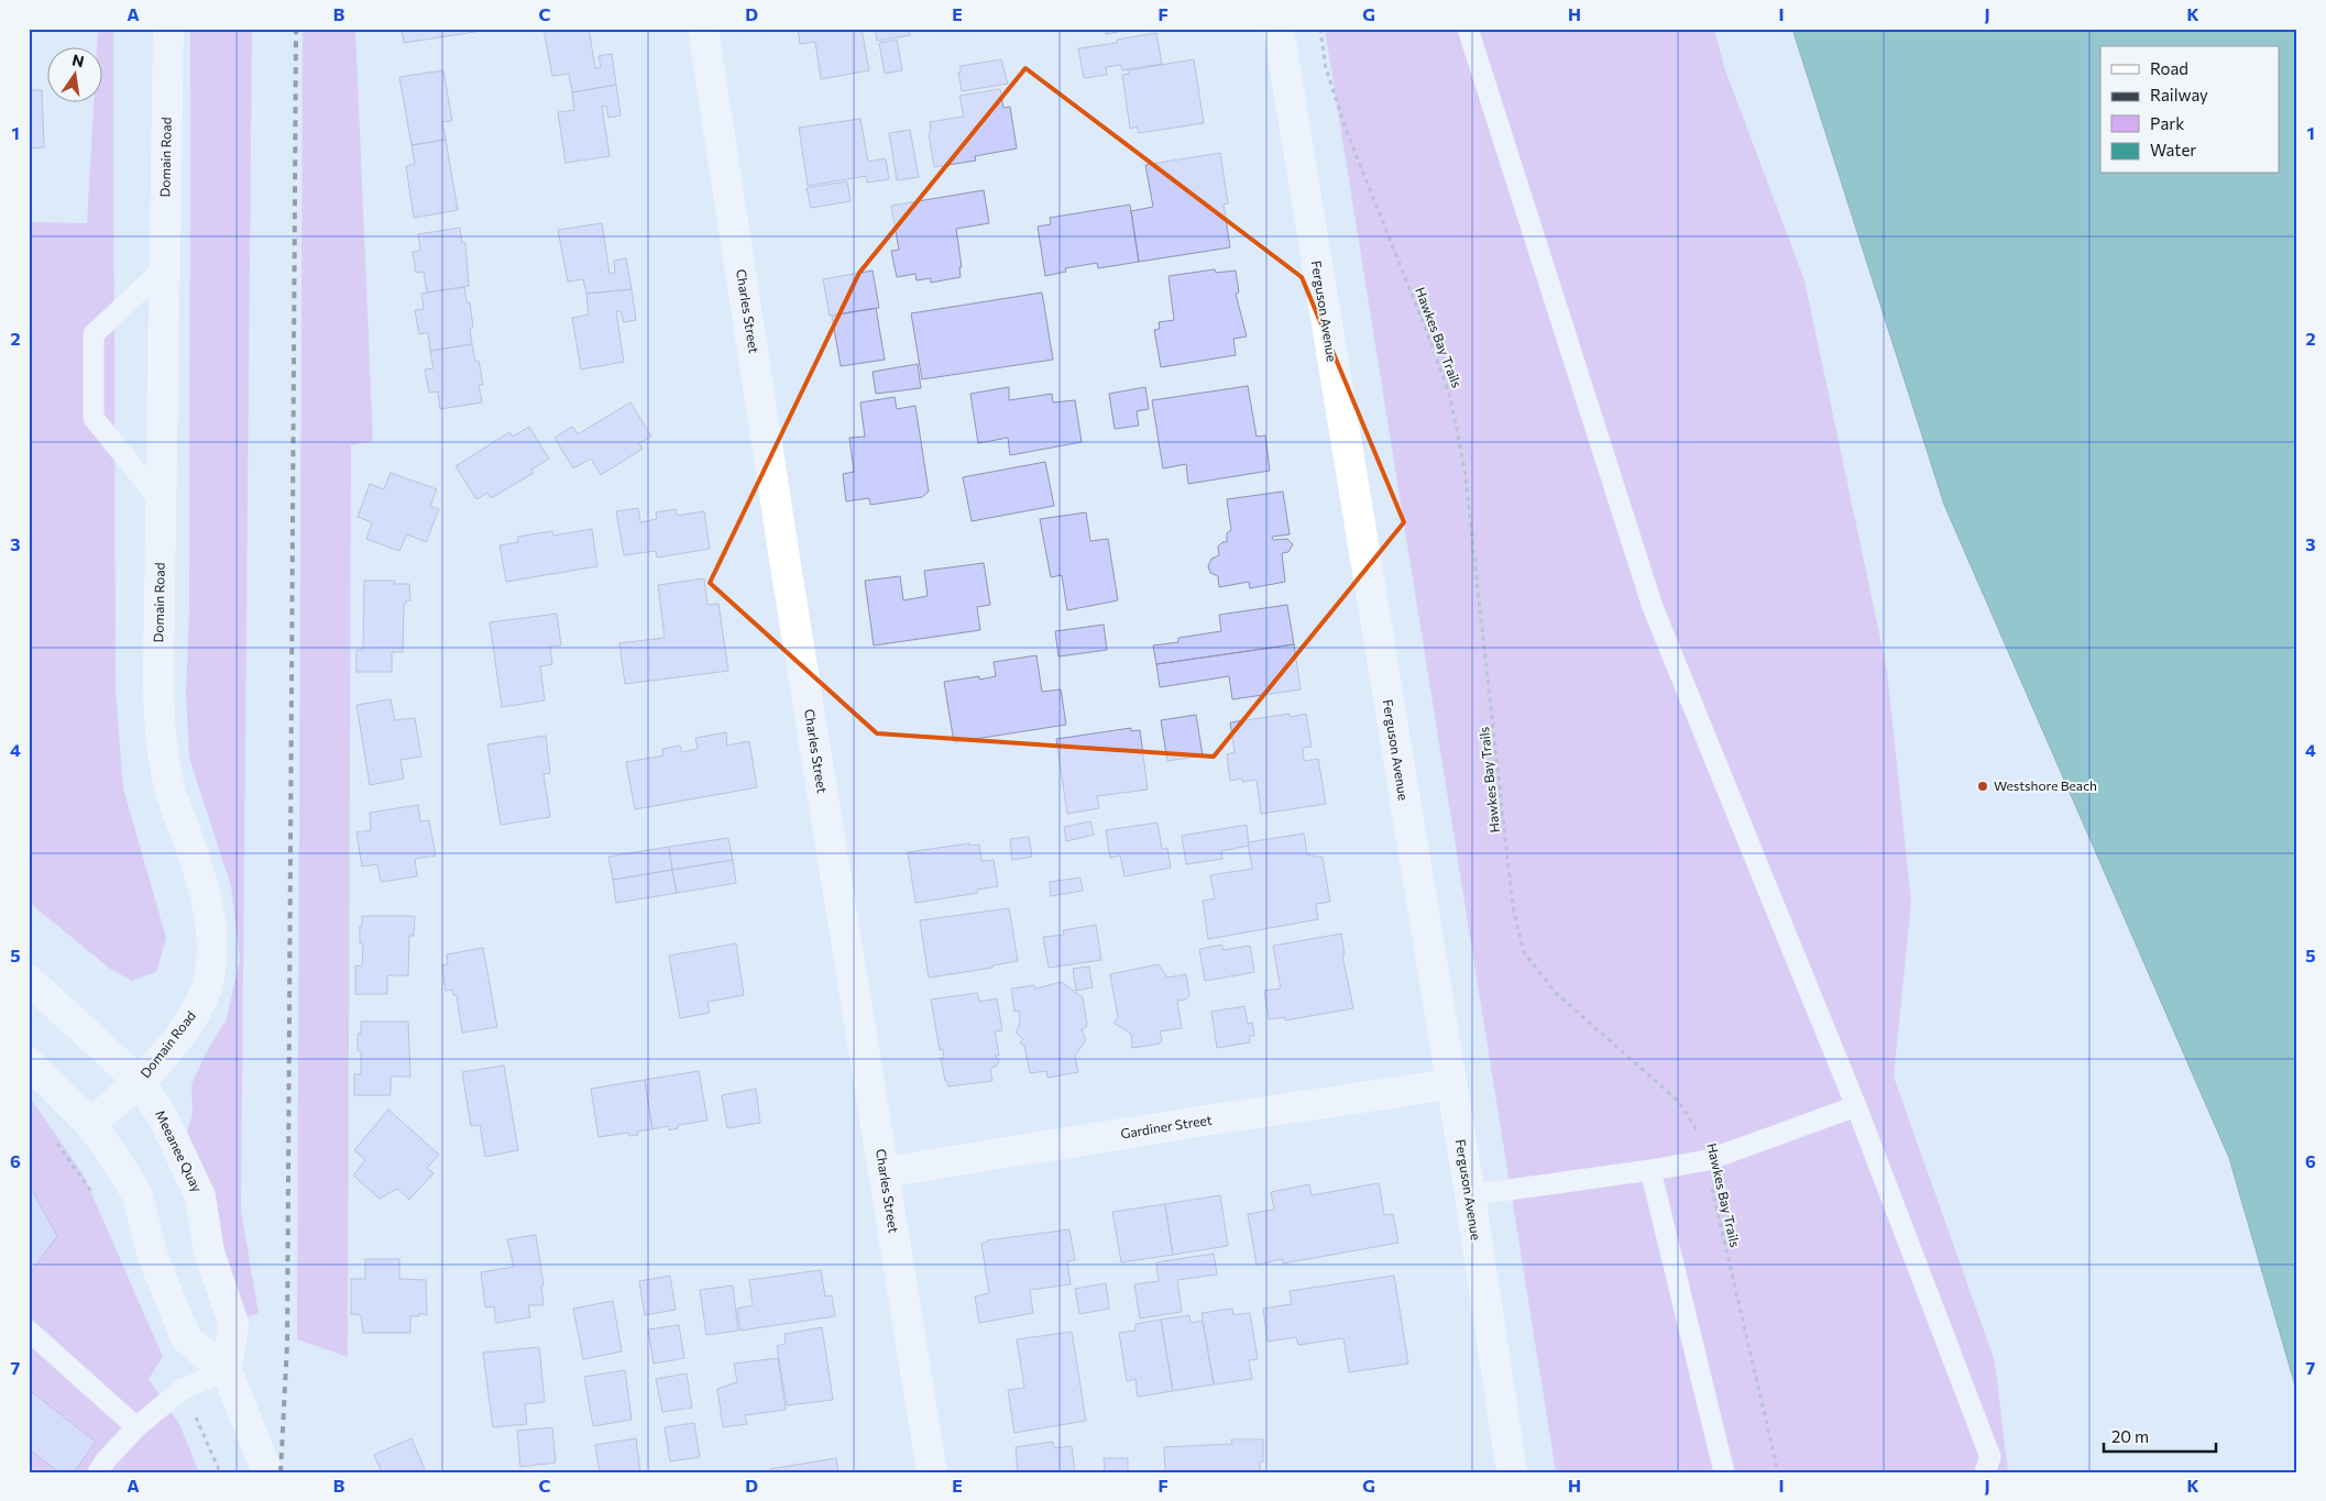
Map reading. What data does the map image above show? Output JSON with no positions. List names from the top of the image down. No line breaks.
{"streets":{"street":["Domain Road","Charles Street","Ferguson Avenue","Gardiner Street","Meeanee Quay"],"path":["Hawkes Bay Trails"]},"crossings":[["Domain Road","Meeanee Quay"],["Charles Street","Gardiner Street"],["Ferguson Avenue","Gardiner Street"]],"places":["Westshore Beach"],"legend":["Road","Railway","Park","Water"],"scale_bar":"20 m","north":"top","grid":{"columns":["A","B","C","D","E","F","G","H","I","J","K"],"rows":["1","2","3","4","5","6","7"]}}
